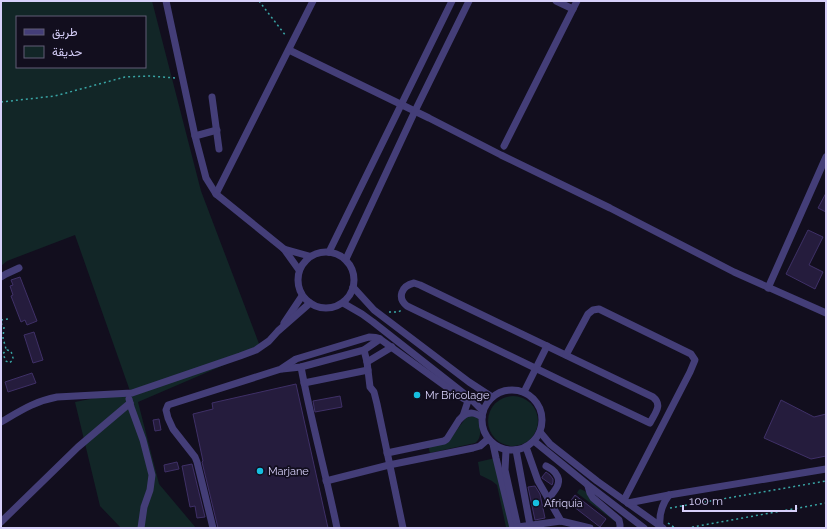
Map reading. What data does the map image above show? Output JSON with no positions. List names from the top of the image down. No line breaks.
{"places":["Mr Bricolage","Marjane","Afriquia"],"legend":["طريق","حديقة"],"scale_bar":"100 m"}
